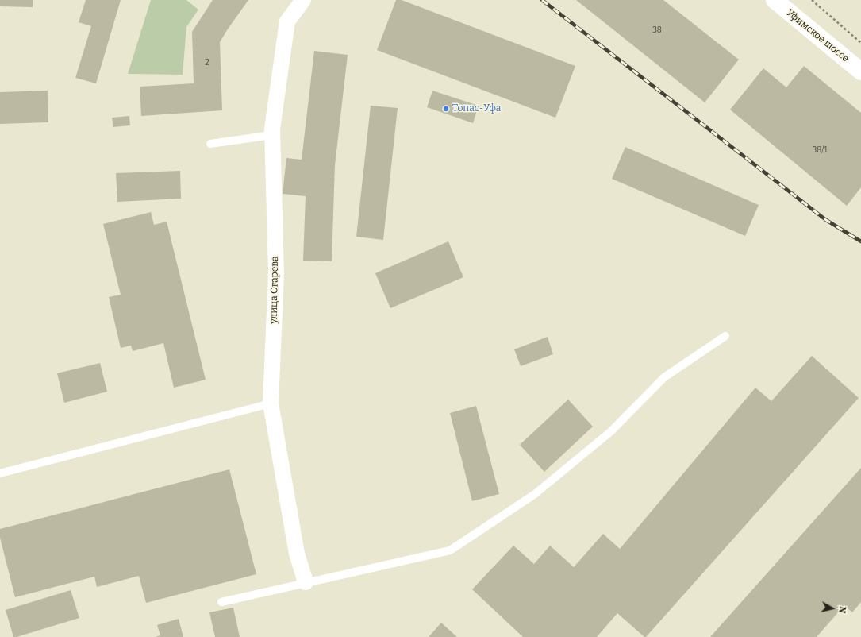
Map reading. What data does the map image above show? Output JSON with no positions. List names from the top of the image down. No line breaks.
{"streets":{"main road":["Уфимское шоссе"],"street":["улица Огарёва"]},"places":["Топас-Уфа"],"house_numbers":["38","2","38/1"],"north":"right"}
